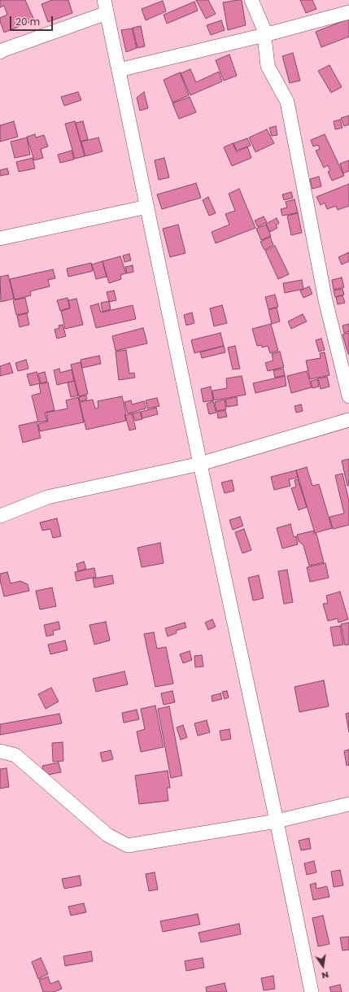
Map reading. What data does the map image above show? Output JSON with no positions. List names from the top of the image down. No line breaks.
{"scale_bar":"20 m","north":"bottom"}
